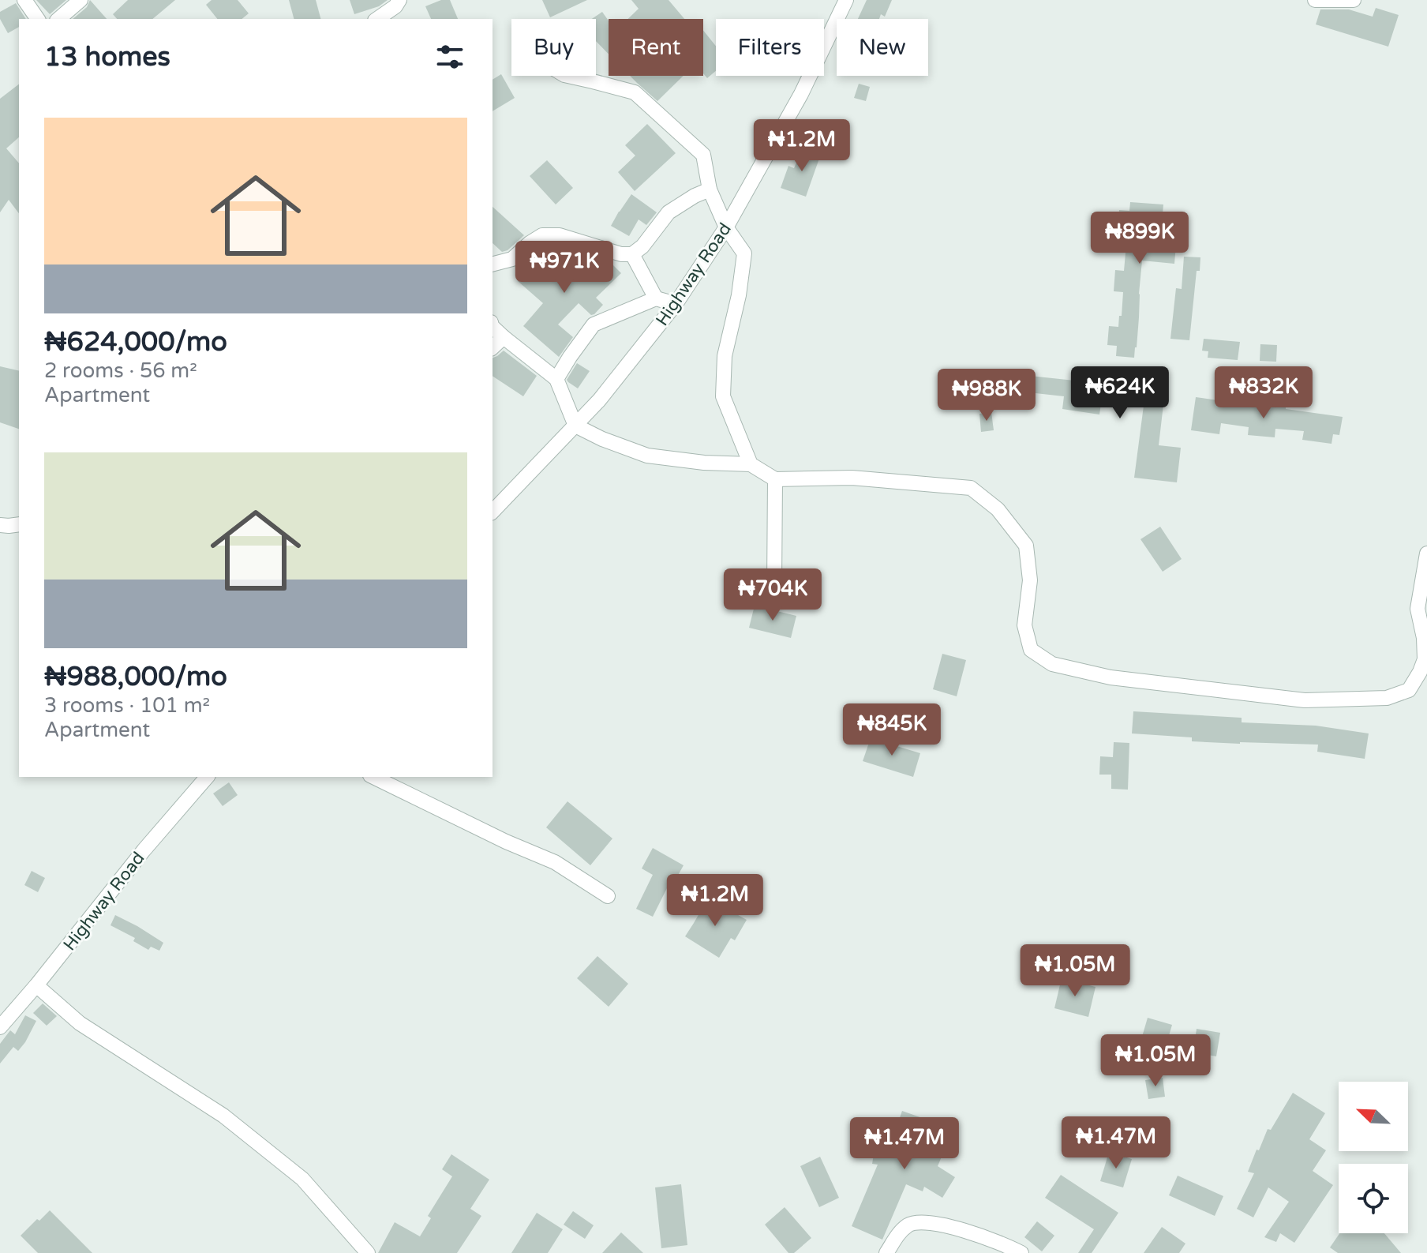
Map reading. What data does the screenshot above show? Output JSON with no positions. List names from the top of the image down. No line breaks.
{"streets":{"street":["Highway Road"]},"north":"top left","page":{"chip":["Buy","Rent","Filters","New"],"heading":"13 homes","list":[{"name":"₦624,000/mo","note":"2 rooms · 56 m² · Apartment"},{"name":"₦988,000/mo","note":"3 rooms · 101 m² · Apartment"}],"price":["₦1.2M","₦899K","₦971K","₦624K","₦832K","₦988K","₦704K","₦845K","₦1.2M","₦1.05M","₦1.05M","₦1.47M","₦1.47M"]}}
